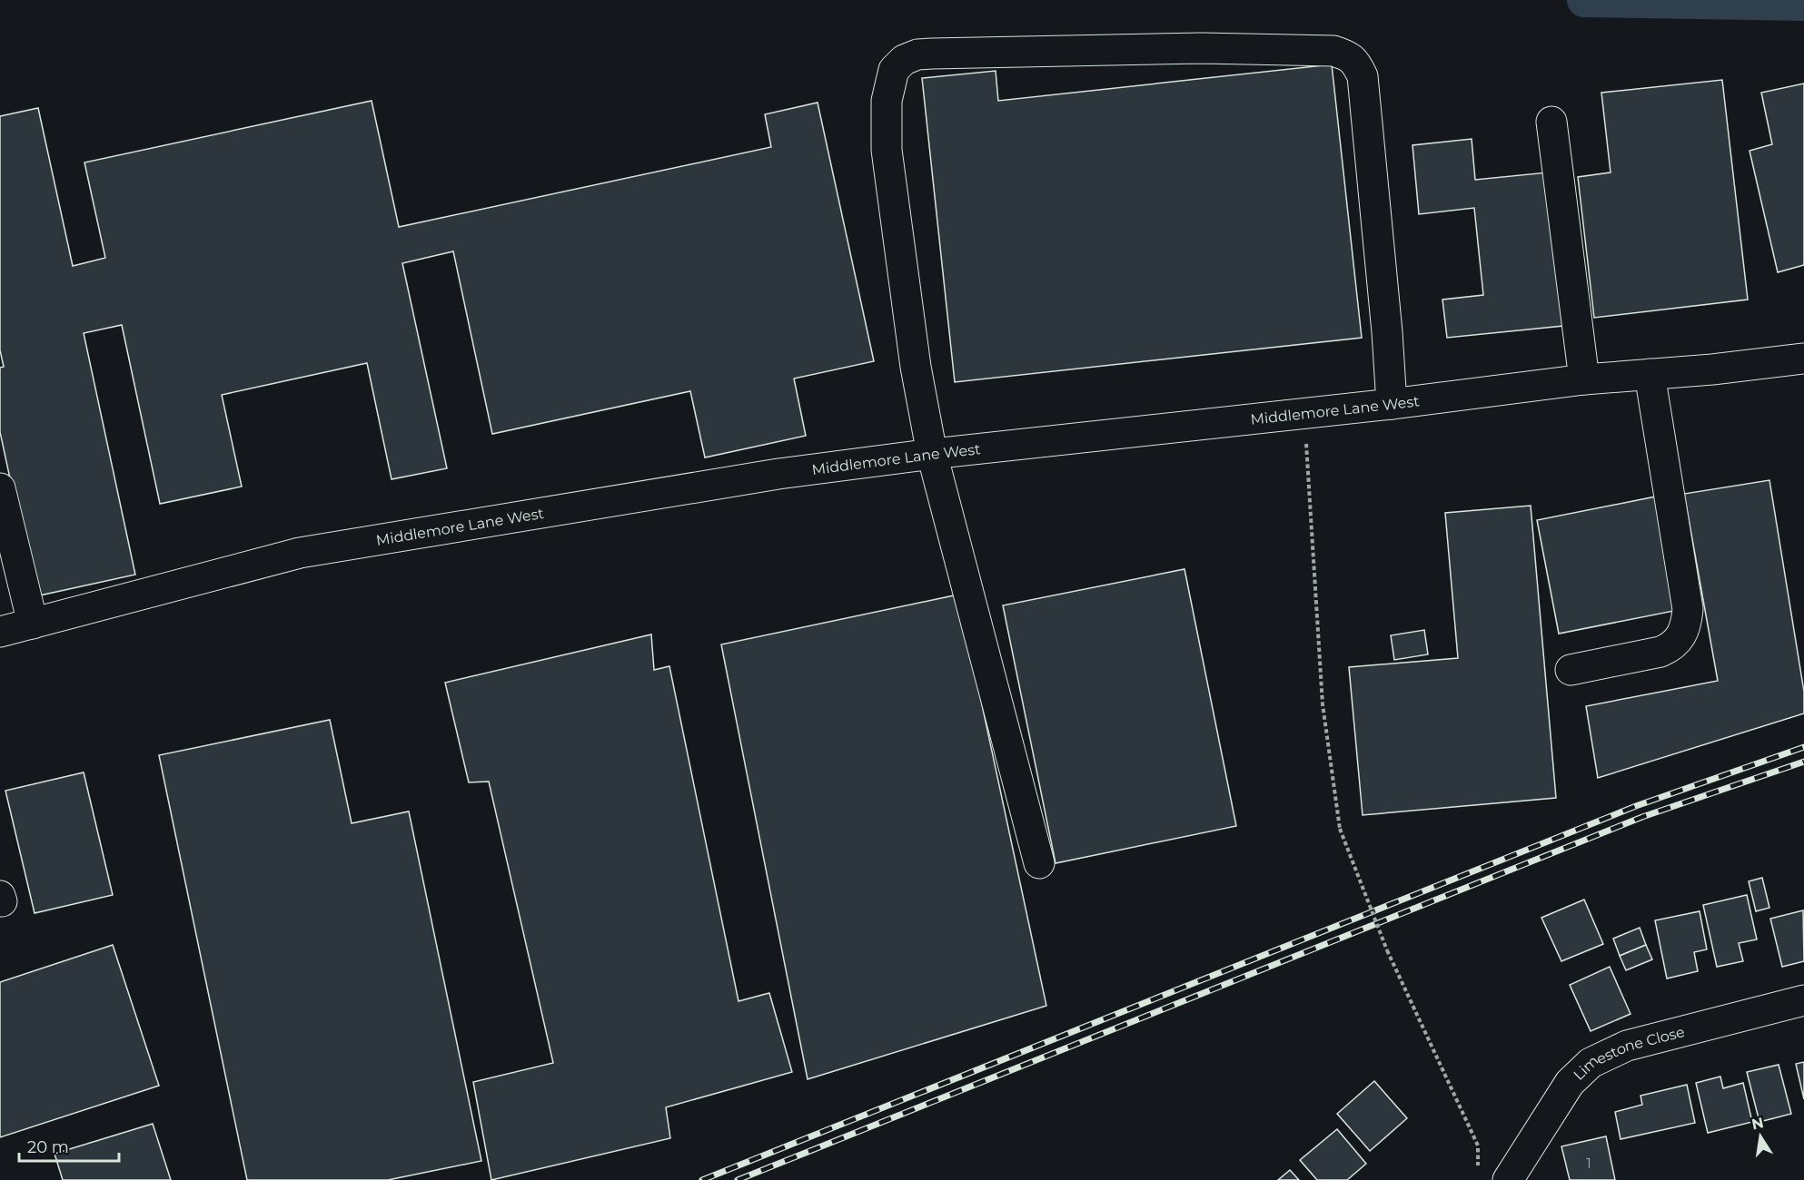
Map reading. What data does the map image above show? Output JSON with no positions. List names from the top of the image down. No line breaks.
{"streets":{"street":["Middlemore Lane West","Limestone Close"]},"house_numbers":["1"],"scale_bar":"20 m","north":"top"}
